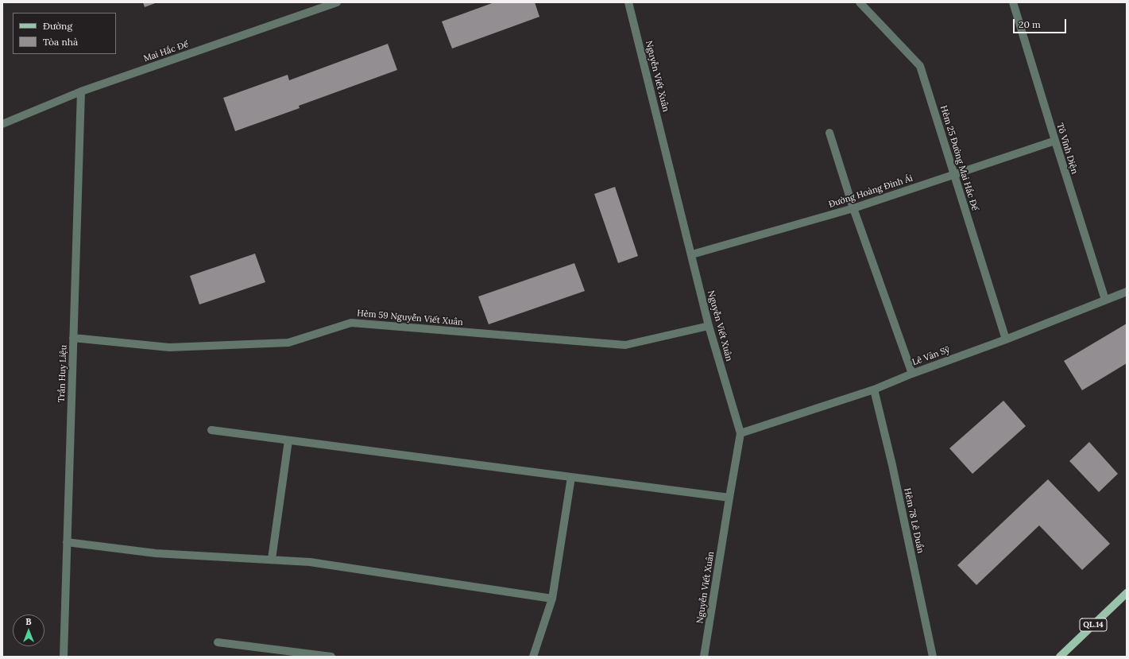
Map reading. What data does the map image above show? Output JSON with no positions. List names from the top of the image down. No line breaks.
{"streets":{"main road":["QL.14"],"street":["Mai Hắc Đế","Nguyễn Viết Xuân","Tô Vĩnh Diện","Hẻm 25 Đường Mai Hắc Đế","Đường Hoàng Đình Ái","Hẻm 59 Nguyễn Viết Xuân","Lê Văn Sỹ","Trần Huy Liệu","Hẻm 78 Lê Duẩn"]},"crossings":[["Mai Hắc Đế","Trần Huy Liệu"],["Nguyễn Viết Xuân","Đường Hoàng Đình Ái"],["Nguyễn Viết Xuân","Hẻm 59 Nguyễn Viết Xuân"],["Nguyễn Viết Xuân","Lê Văn Sỹ"],["Tô Vĩnh Diện","Đường Hoàng Đình Ái"],["Tô Vĩnh Diện","Lê Văn Sỹ"],["Hẻm 25 Đường Mai Hắc Đế","Đường Hoàng Đình Ái"],["Hẻm 25 Đường Mai Hắc Đế","Lê Văn Sỹ"],["Hẻm 59 Nguyễn Viết Xuân","Trần Huy Liệu"],["Lê Văn Sỹ","Hẻm 78 Lê Duẩn"]],"legend":["Đường","Tòa nhà"],"scale_bar":"20 m","north":"top"}
